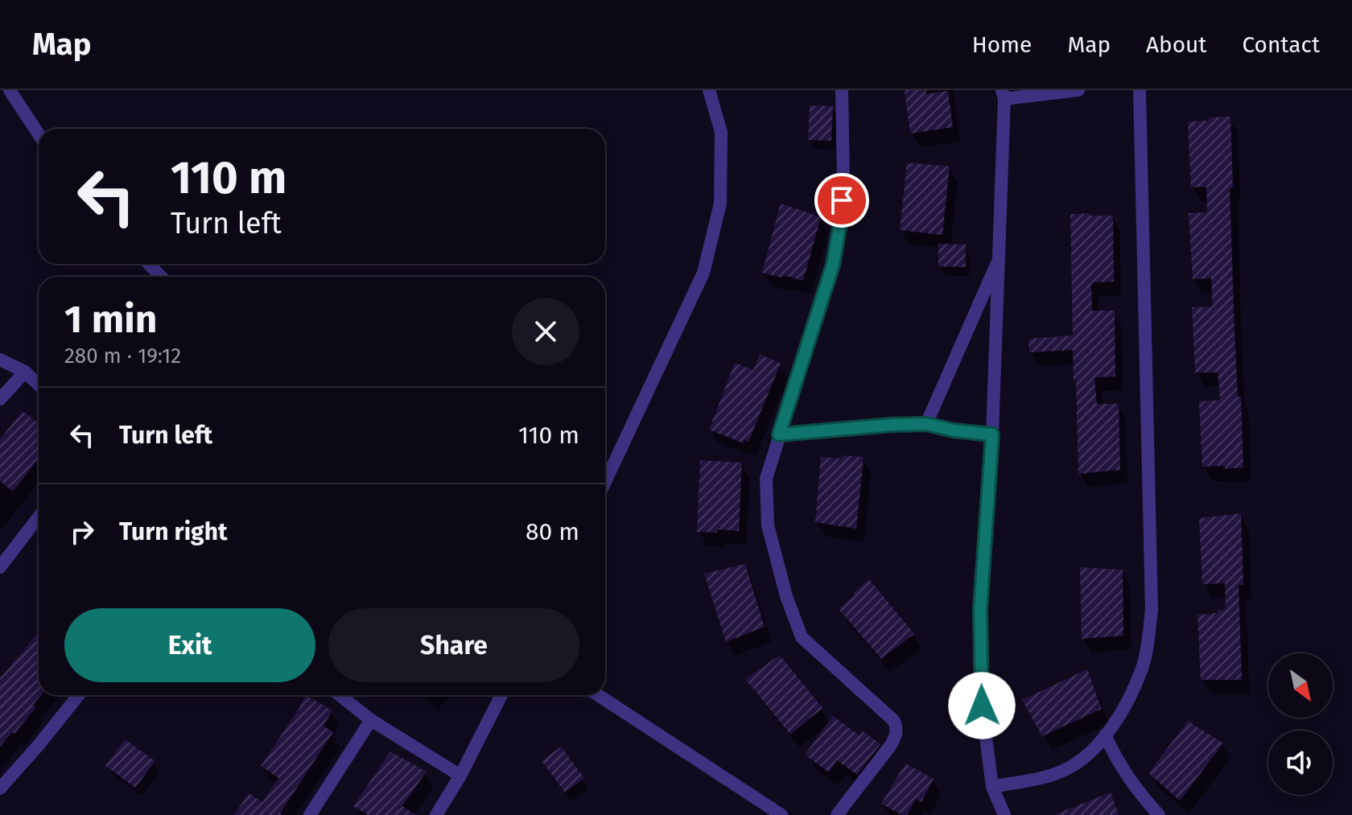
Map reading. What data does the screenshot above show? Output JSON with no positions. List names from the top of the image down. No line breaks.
{"north":"bottom right","page":{"header":"Map","nav":["Home","Map","About","Contact"],"turn":["110 m","Turn left"],"heading":["1 min","280 m · 19:12"],"list":[{"name":"Turn left","value":"110 m"},{"name":"Turn right","value":"80 m"}],"buttons":["Exit","Share"]}}
